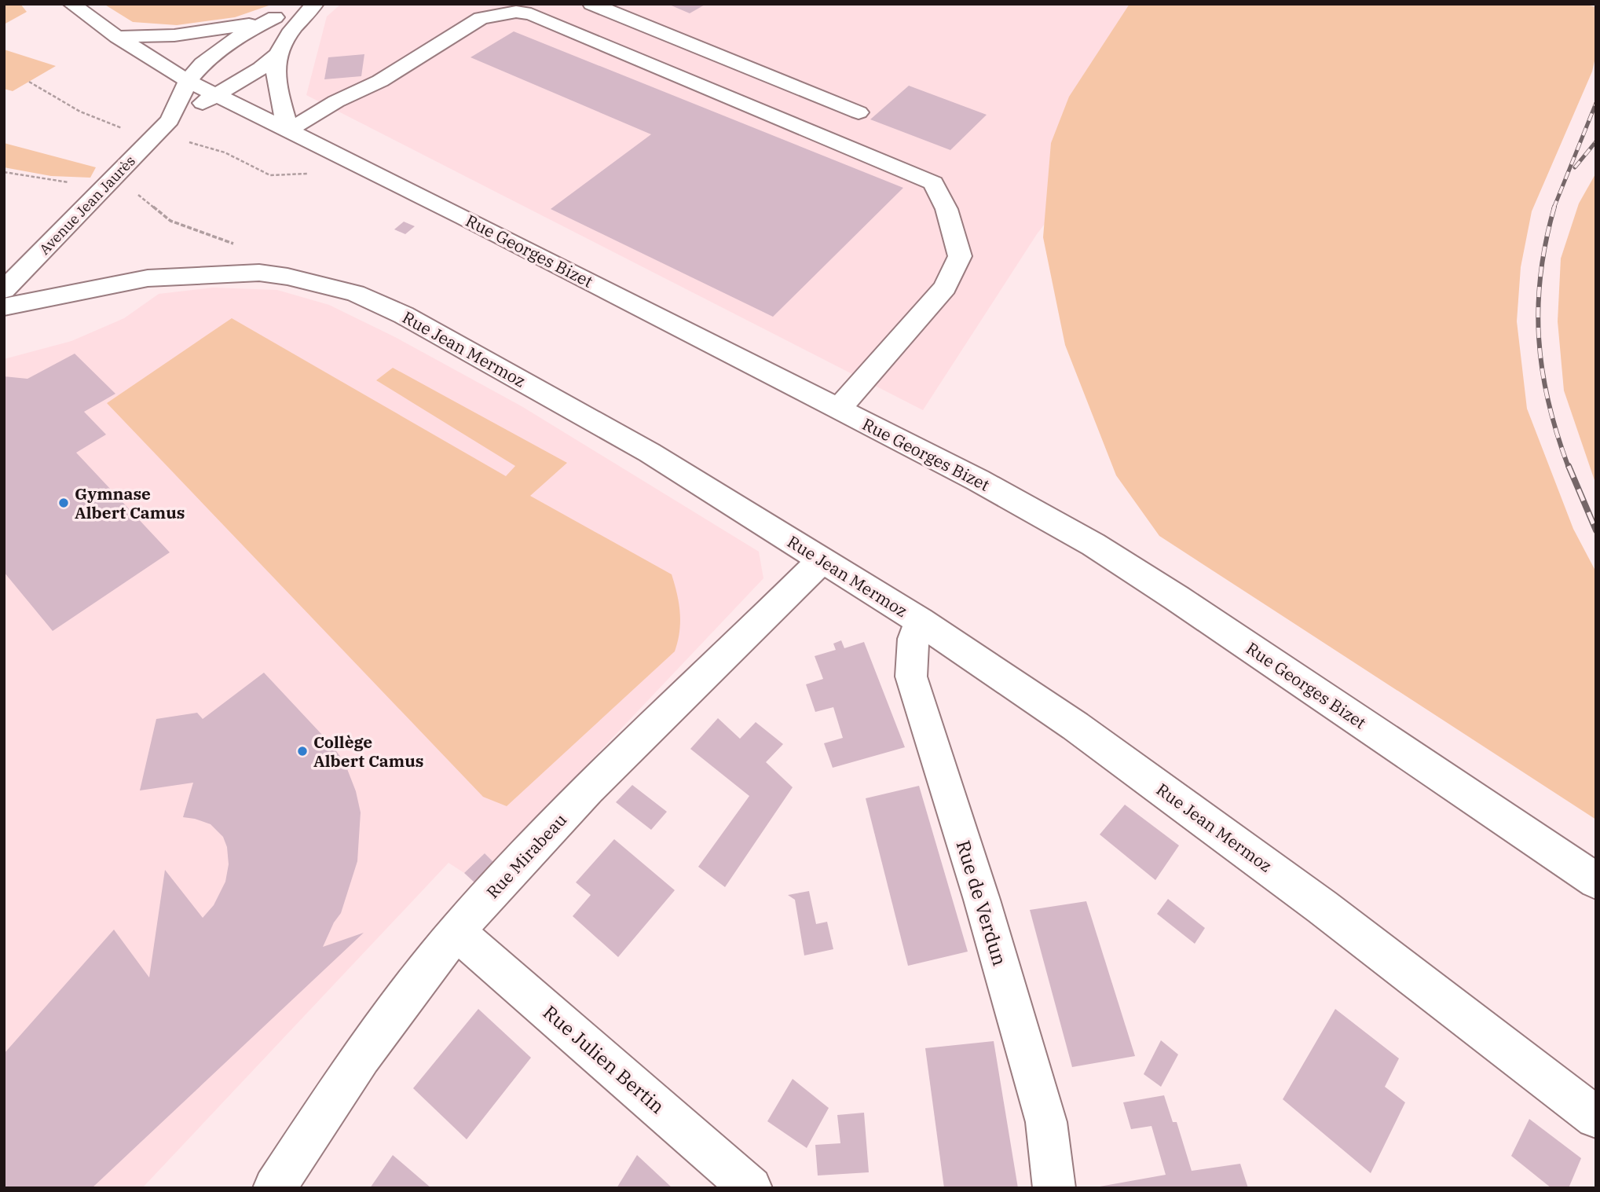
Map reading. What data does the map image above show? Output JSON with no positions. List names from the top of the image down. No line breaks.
{"streets":{"street":["Avenue Jean Jaurès","Rue Georges Bizet","Rue Jean Mermoz","Rue Mirabeau","Rue de Verdun","Rue Julien Bertin"]},"crossings":[["Avenue Jean Jaurès","Rue Georges Bizet"],["Rue Jean Mermoz","Rue Mirabeau"],["Rue Jean Mermoz","Rue de Verdun"],["Rue Mirabeau","Rue Julien Bertin"]],"places":["Gymnase Albert Camus","Collège Albert Camus"]}
